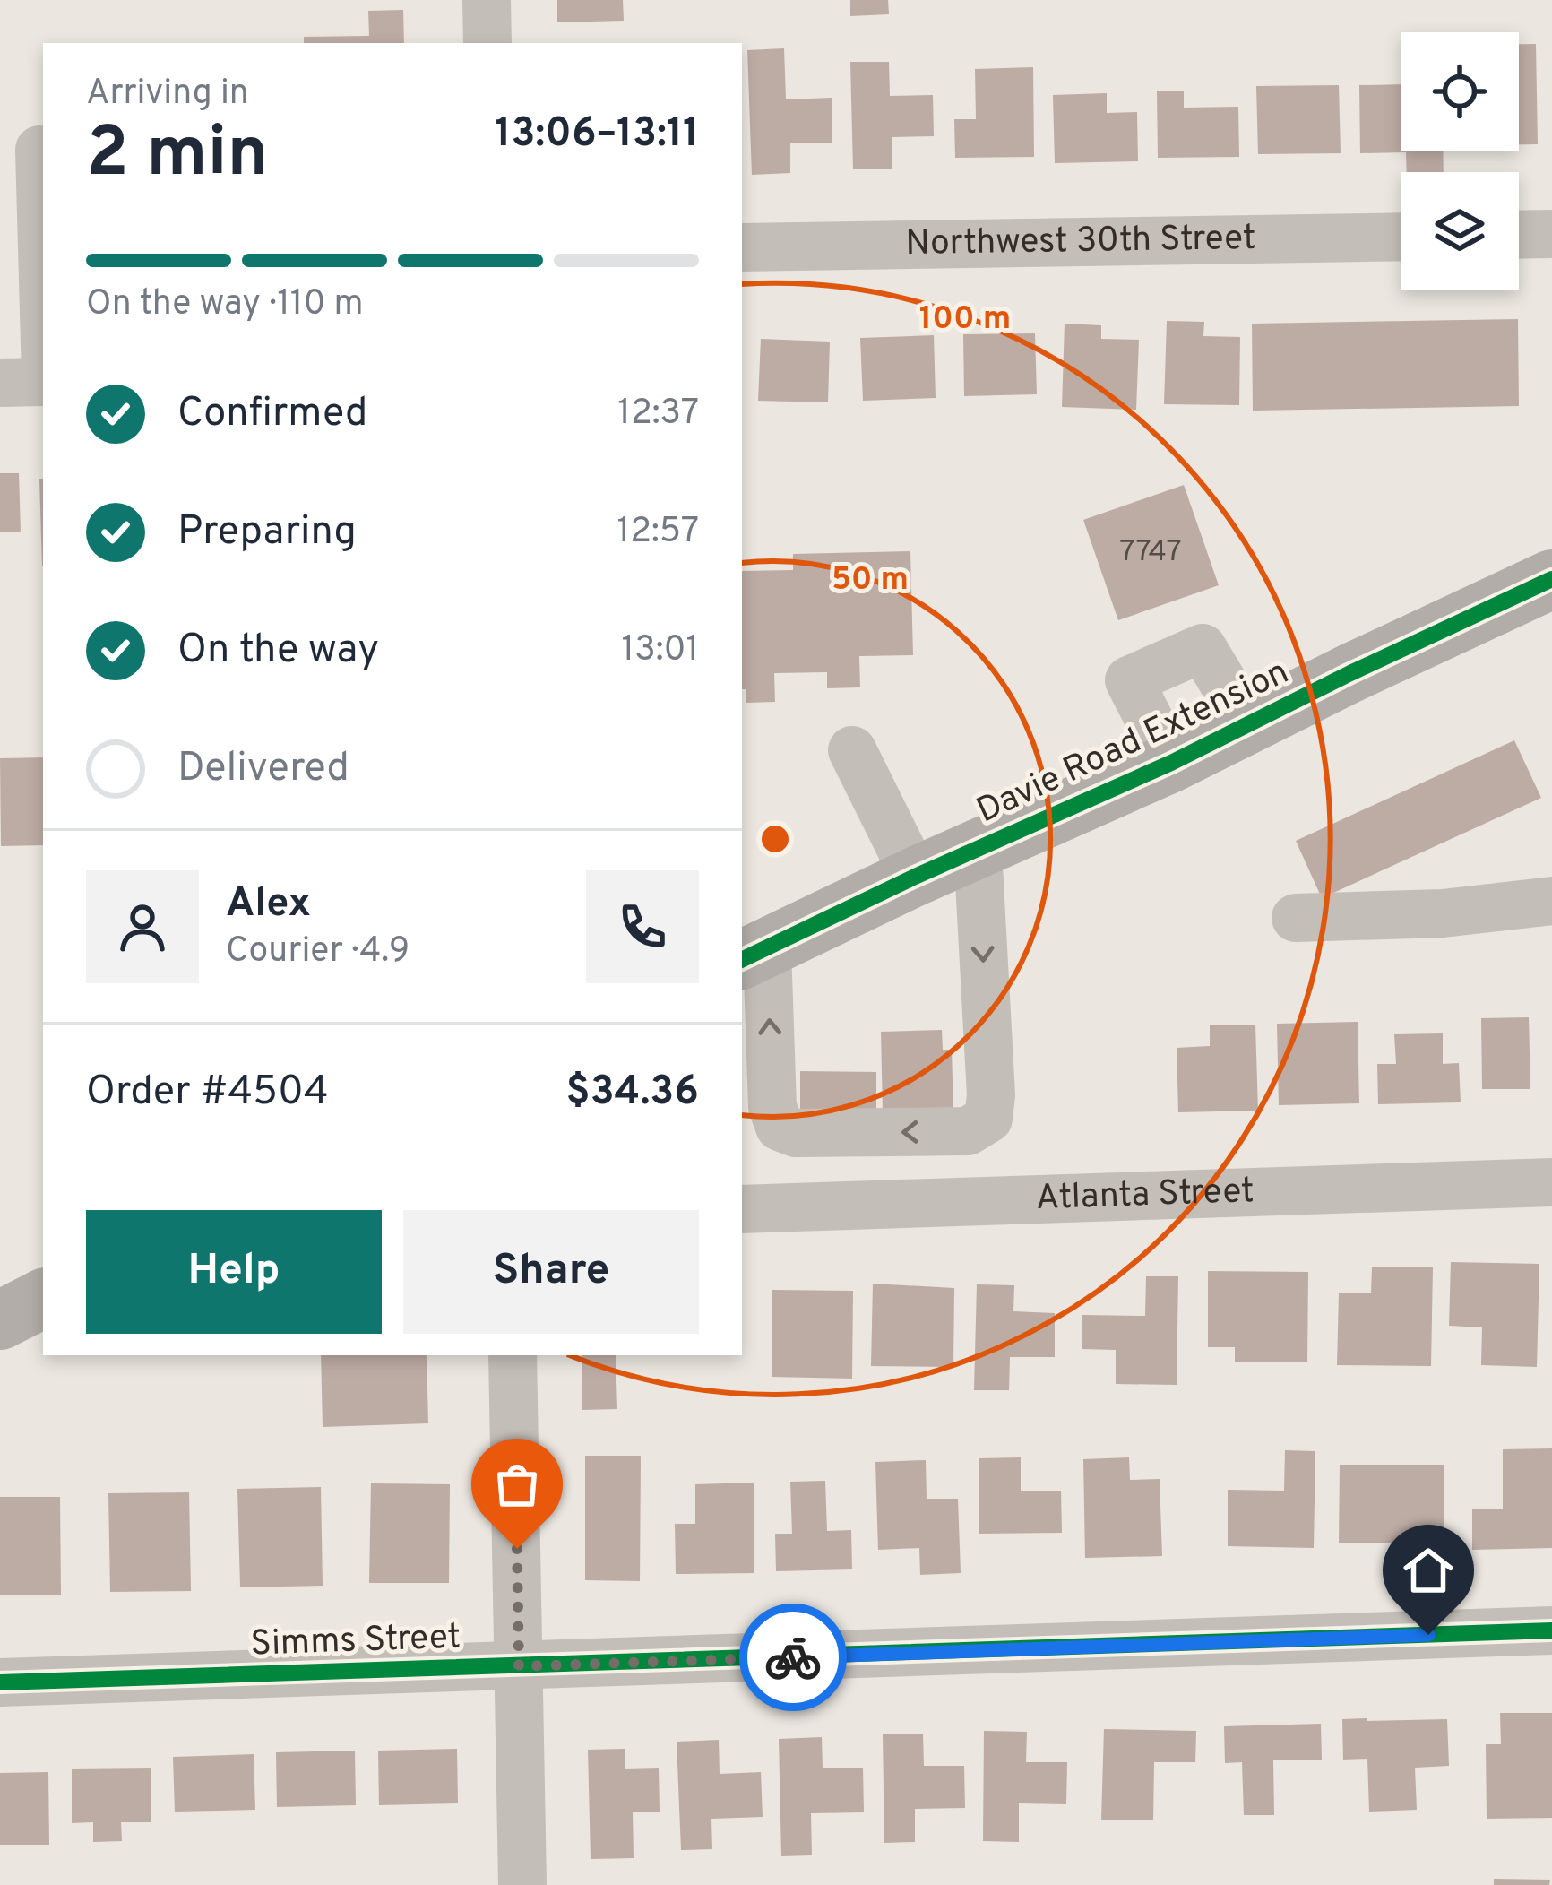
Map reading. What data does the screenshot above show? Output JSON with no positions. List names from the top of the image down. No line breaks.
{"streets":{"main road":["Davie Road Extension"],"street":["Northwest 30th Street","Atlanta Street","Simms Street"]},"house_numbers":["7747"],"page":{"heading":["2 min","Arriving in","13:06–13:11"],"panel":["Alex","Courier · 4.9","Order #4504","$34.36"],"bar":"On the way · 110 m","list":[["Confirmed","12:37"],["Preparing","12:57"],["On the way","13:01"],"Delivered"],"buttons":["Help","Share"]},"rings":["100 m","50 m"]}
